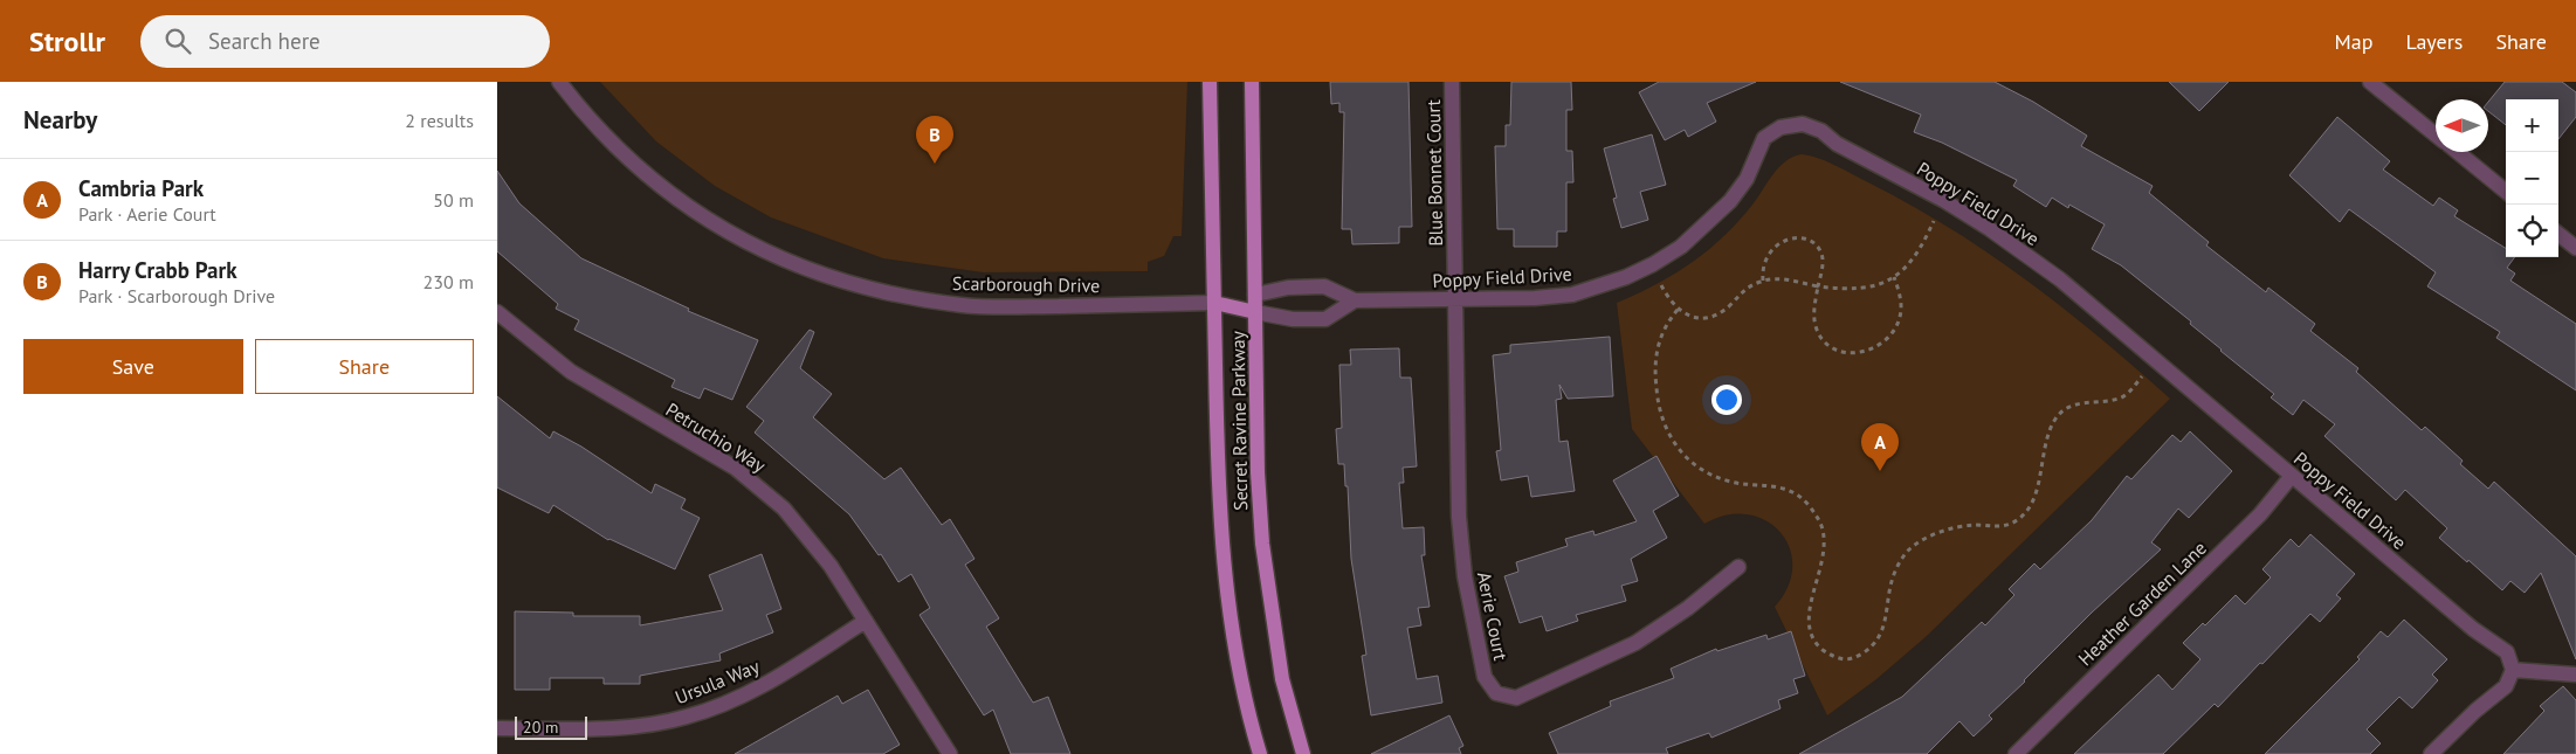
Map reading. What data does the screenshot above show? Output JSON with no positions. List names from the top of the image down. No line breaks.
{"streets":{"main road":["Secret Ravine Parkway"],"street":["Blue Bonnet Court","Poppy Field Drive","Scarborough Drive","Petruchio Way","Heather Garden Lane","Aerie Court","Ursula Way"]},"crossings":[["Blue Bonnet Court","Poppy Field Drive"],["Blue Bonnet Court","Aerie Court"],["Poppy Field Drive","Secret Ravine Parkway"],["Poppy Field Drive","Heather Garden Lane"],["Poppy Field Drive","Aerie Court"],["Scarborough Drive","Secret Ravine Parkway"],["Petruchio Way","Ursula Way"]],"scale_bar":"20 m","north":"left","page":{"header":"Strollr","search":"Search here","nav":["Map","Layers","Share"],"heading":["Nearby","2 results"],"map_buttons":["+","−"],"pins":["B","A"],"list":[{"mark":"A","name":"Cambria Park","note":"Park · Aerie Court","value":"50 m"},{"mark":"B","name":"Harry Crabb Park","note":"Park · Scarborough Drive","value":"230 m"}],"buttons":["Save","Share"],"scale":"20 m"}}
